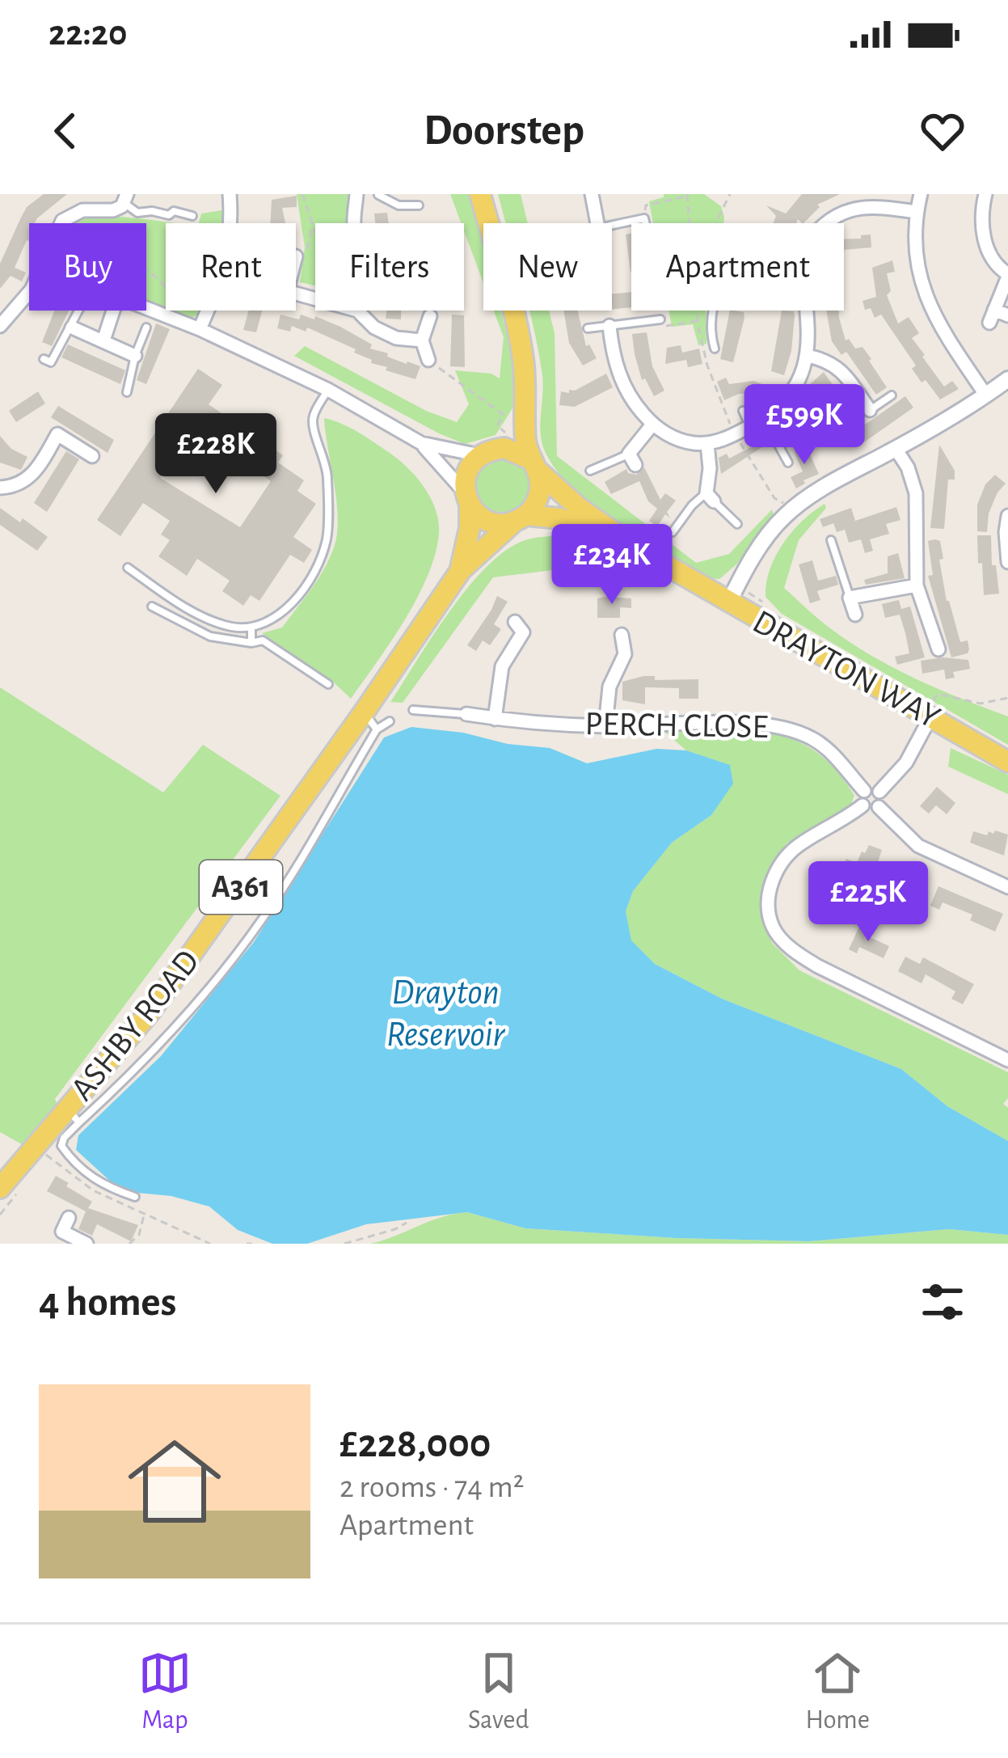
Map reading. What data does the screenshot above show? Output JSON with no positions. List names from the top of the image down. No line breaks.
{"streets":{"main road":["DRAYTON WAY","A361","ASHBY ROAD"],"street":["PERCH CLOSE"]},"crossings":[["DRAYTON WAY","A361"],["DRAYTON WAY","ASHBY ROAD"],["A361","ASHBY ROAD"]],"water":["Drayton Reservoir"],"page":{"status":"22:20","header":"Doorstep","chip":["Buy","Rent","Filters","New","Apartment"],"price":["£599K","£228K","£234K","£225K"],"heading":"4 homes","list":[{"name":"£228,000","note":"2 rooms · 74 m² · Apartment"}],"tabs":["Map","Saved","Home"]}}
